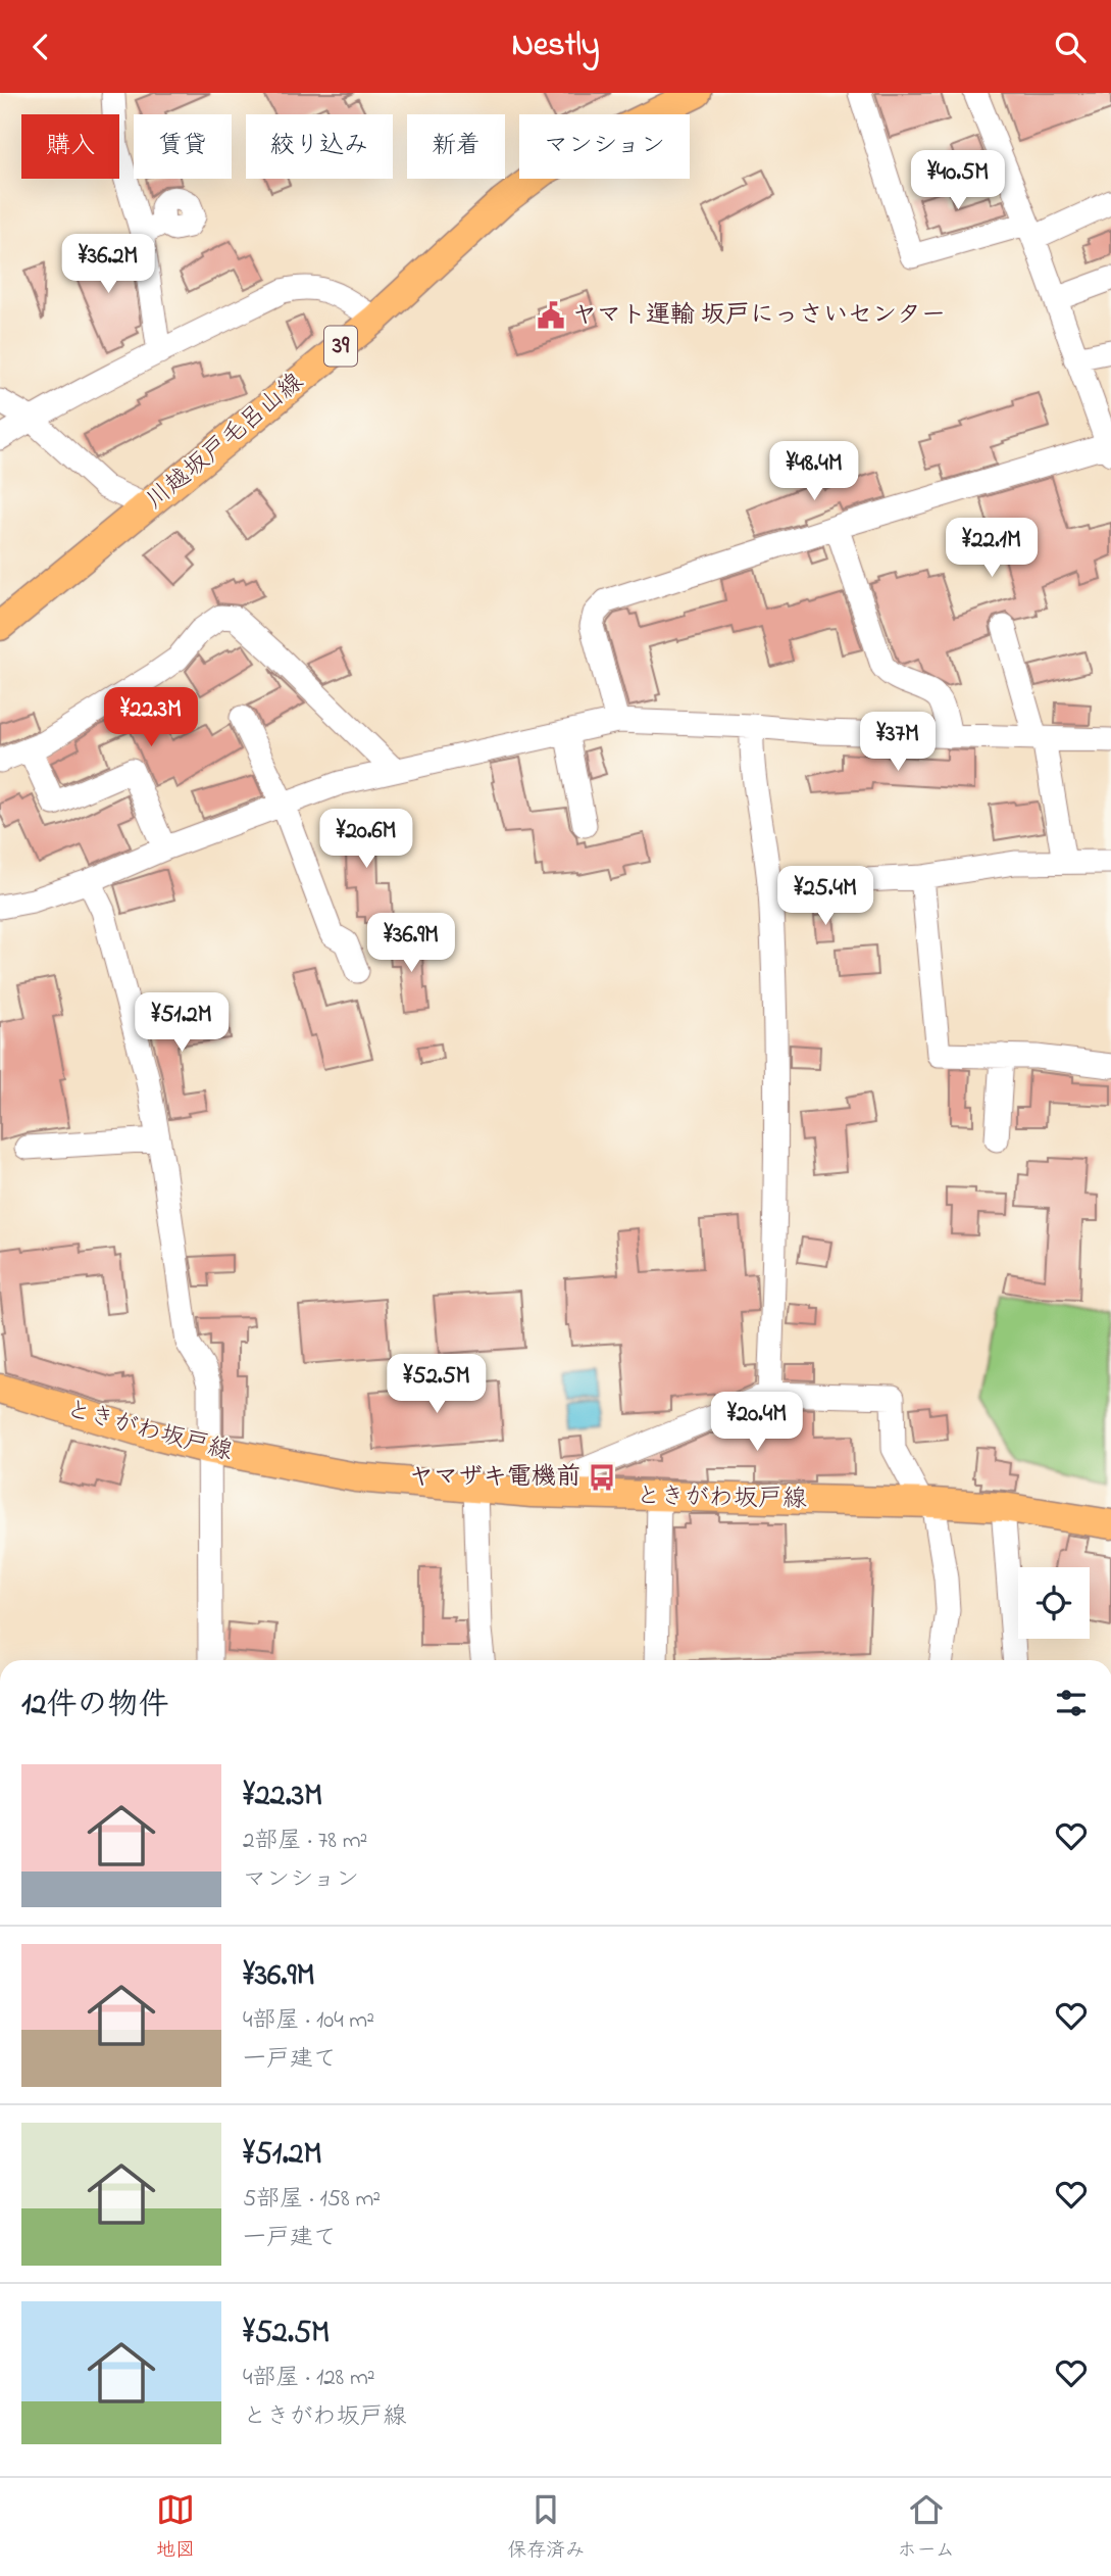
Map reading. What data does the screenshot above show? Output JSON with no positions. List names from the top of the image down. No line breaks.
{"streets":{"main road":["39","川越坂戸毛呂山線","ときがわ坂戸線"]},"places":{"public building":["ヤマト運輸 坂戸にっさいセンター"],"bus stop":["ヤマザキ電機前"]},"page":{"header":"Nestly","chip":["購入","賃貸","絞り込み","新着","マンション"],"price":["¥40.5M","¥36.2M","¥48.4M","¥22.1M","¥22.3M","¥37M","¥20.6M","¥25.4M","¥36.9M","¥51.2M","¥52.5M","¥20.4M"],"heading":"12件の物件","list":[{"name":"¥22.3M","note":"2部屋 · 78 m² · マンション"},{"name":"¥36.9M","note":"4部屋 · 104 m² · 一戸建て"},{"name":"¥51.2M","note":"5部屋 · 158 m² · 一戸建て"},{"name":"¥52.5M","note":"4部屋 · 128 m² · ときがわ坂戸線"}],"tabs":["地図","保存済み","ホーム"]}}
